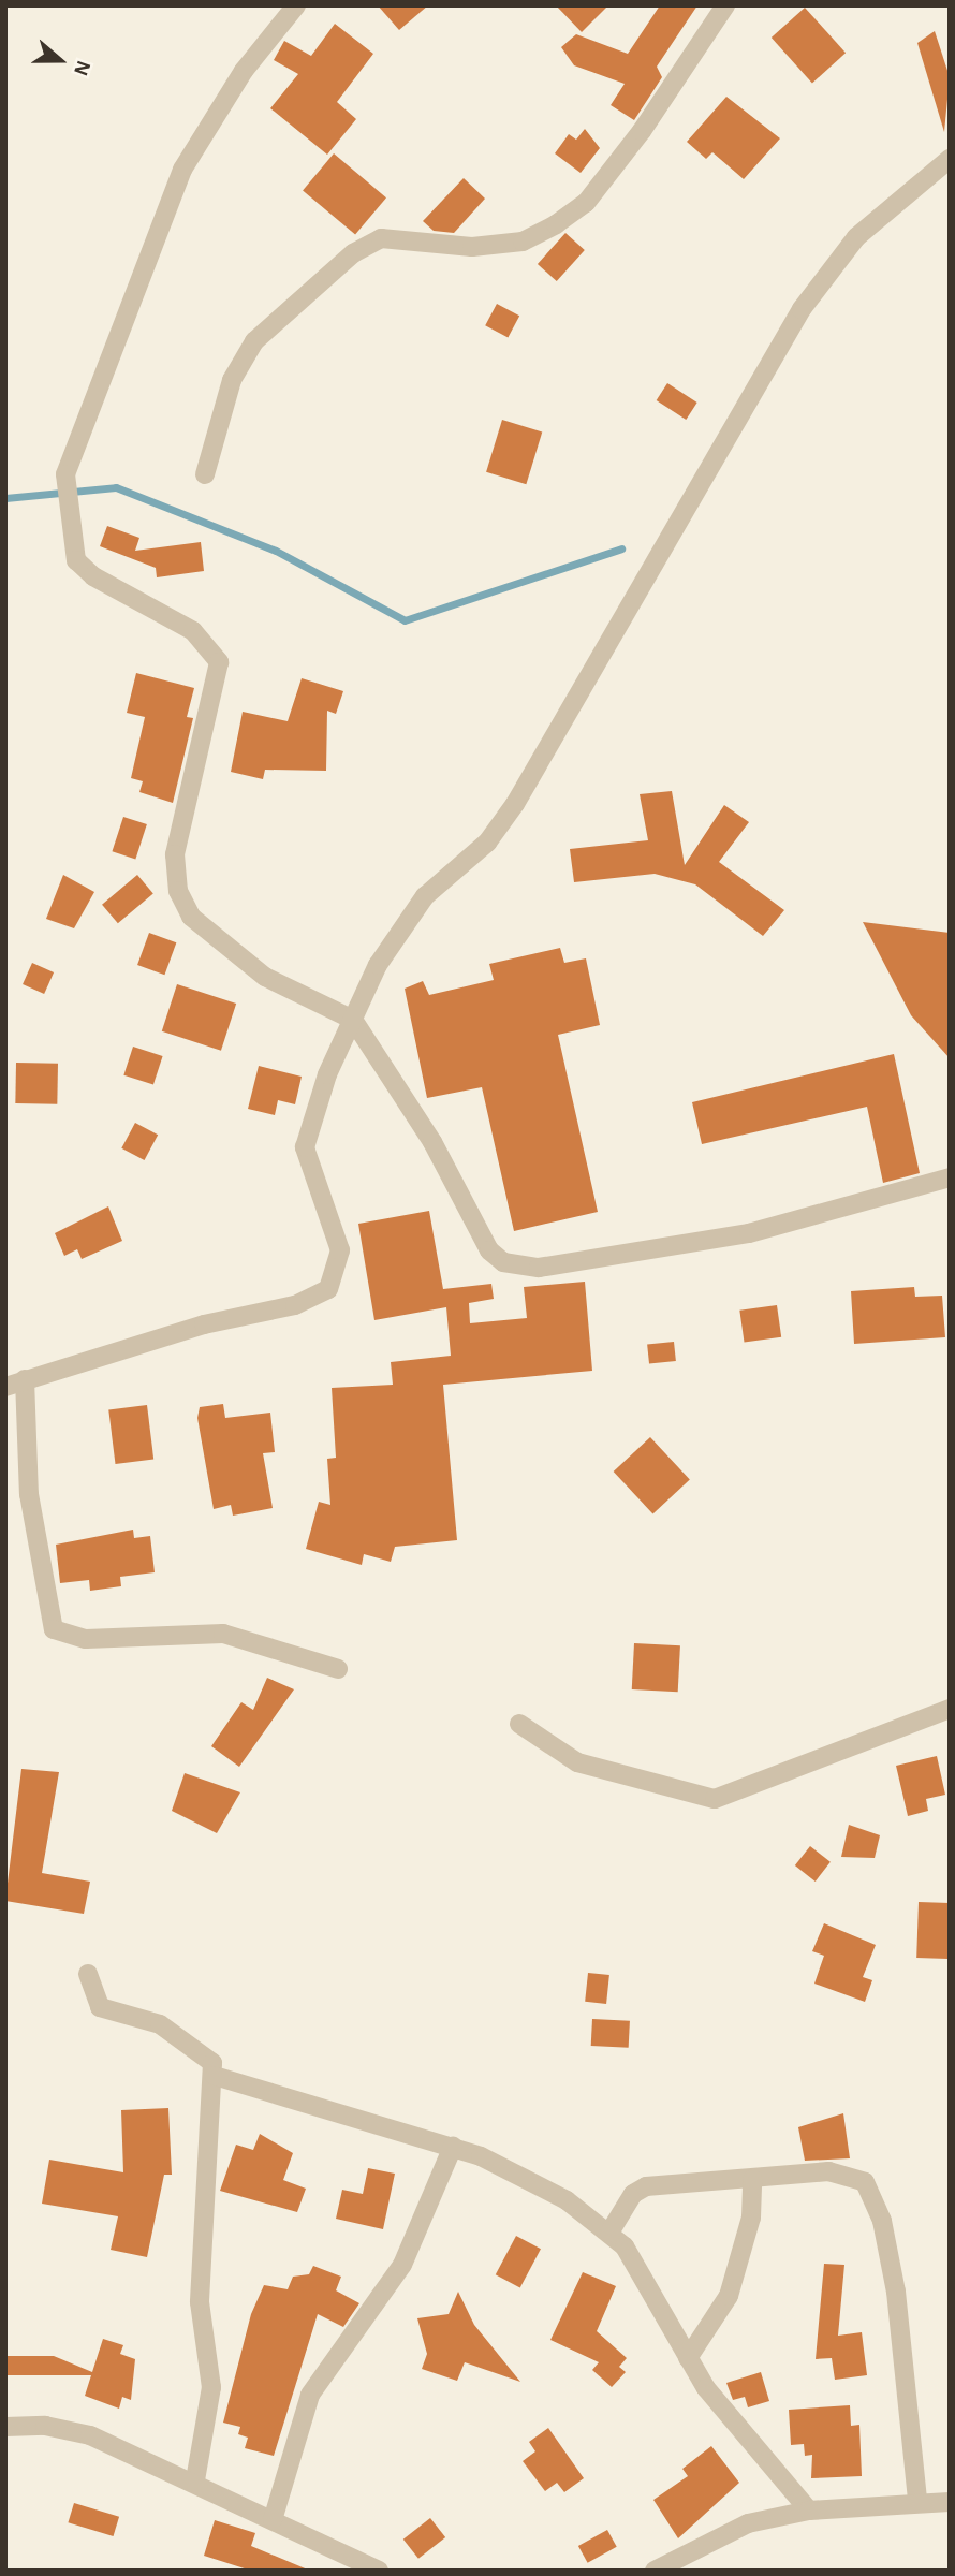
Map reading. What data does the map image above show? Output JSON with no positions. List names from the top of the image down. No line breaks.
{"north":"right"}
